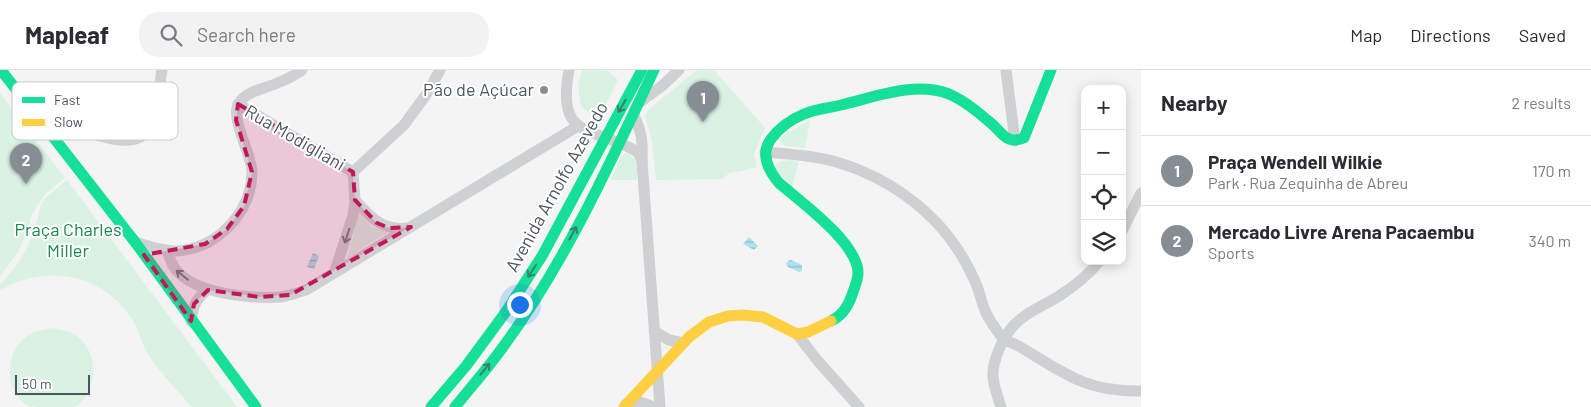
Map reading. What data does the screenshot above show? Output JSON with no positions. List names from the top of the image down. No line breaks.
{"streets":{"main road":["Avenida Arnolfo Azevedo"],"street":["Rua Modigliani"]},"parks":["Praça Charles Miller"],"places":["Pão de Açúcar"],"legend":["Fast","Slow"],"scale_bar":"50 m","page":{"header":"Mapleaf","search":"Search here","nav":["Map","Directions","Saved"],"heading":["Nearby","2 results"],"pins":["1","2"],"map_buttons":["+","−"],"list":[{"mark":"1","name":"Praça Wendell Wilkie","note":"Park · Rua Zequinha de Abreu","value":"170 m"},{"mark":"2","name":"Mercado Livre Arena Pacaembu","note":"Sports","value":"340 m"}],"scale":"50 m"}}
